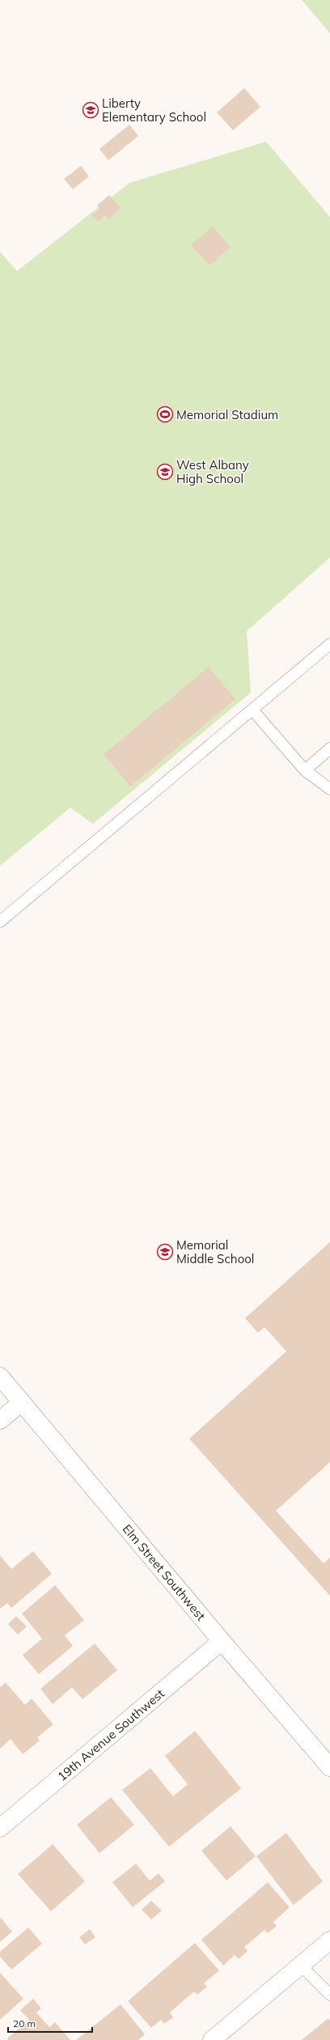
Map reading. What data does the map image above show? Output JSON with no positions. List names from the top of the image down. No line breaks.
{"streets":{"street":["Elm Street Southwest","19th Avenue Southwest"]},"crossings":[["Elm Street Southwest","19th Avenue Southwest"]],"places":{"school or university":["Liberty Elementary School","West Albany High School","Memorial Middle School"],"sports":["Memorial Stadium"]},"scale_bar":"20 m"}
